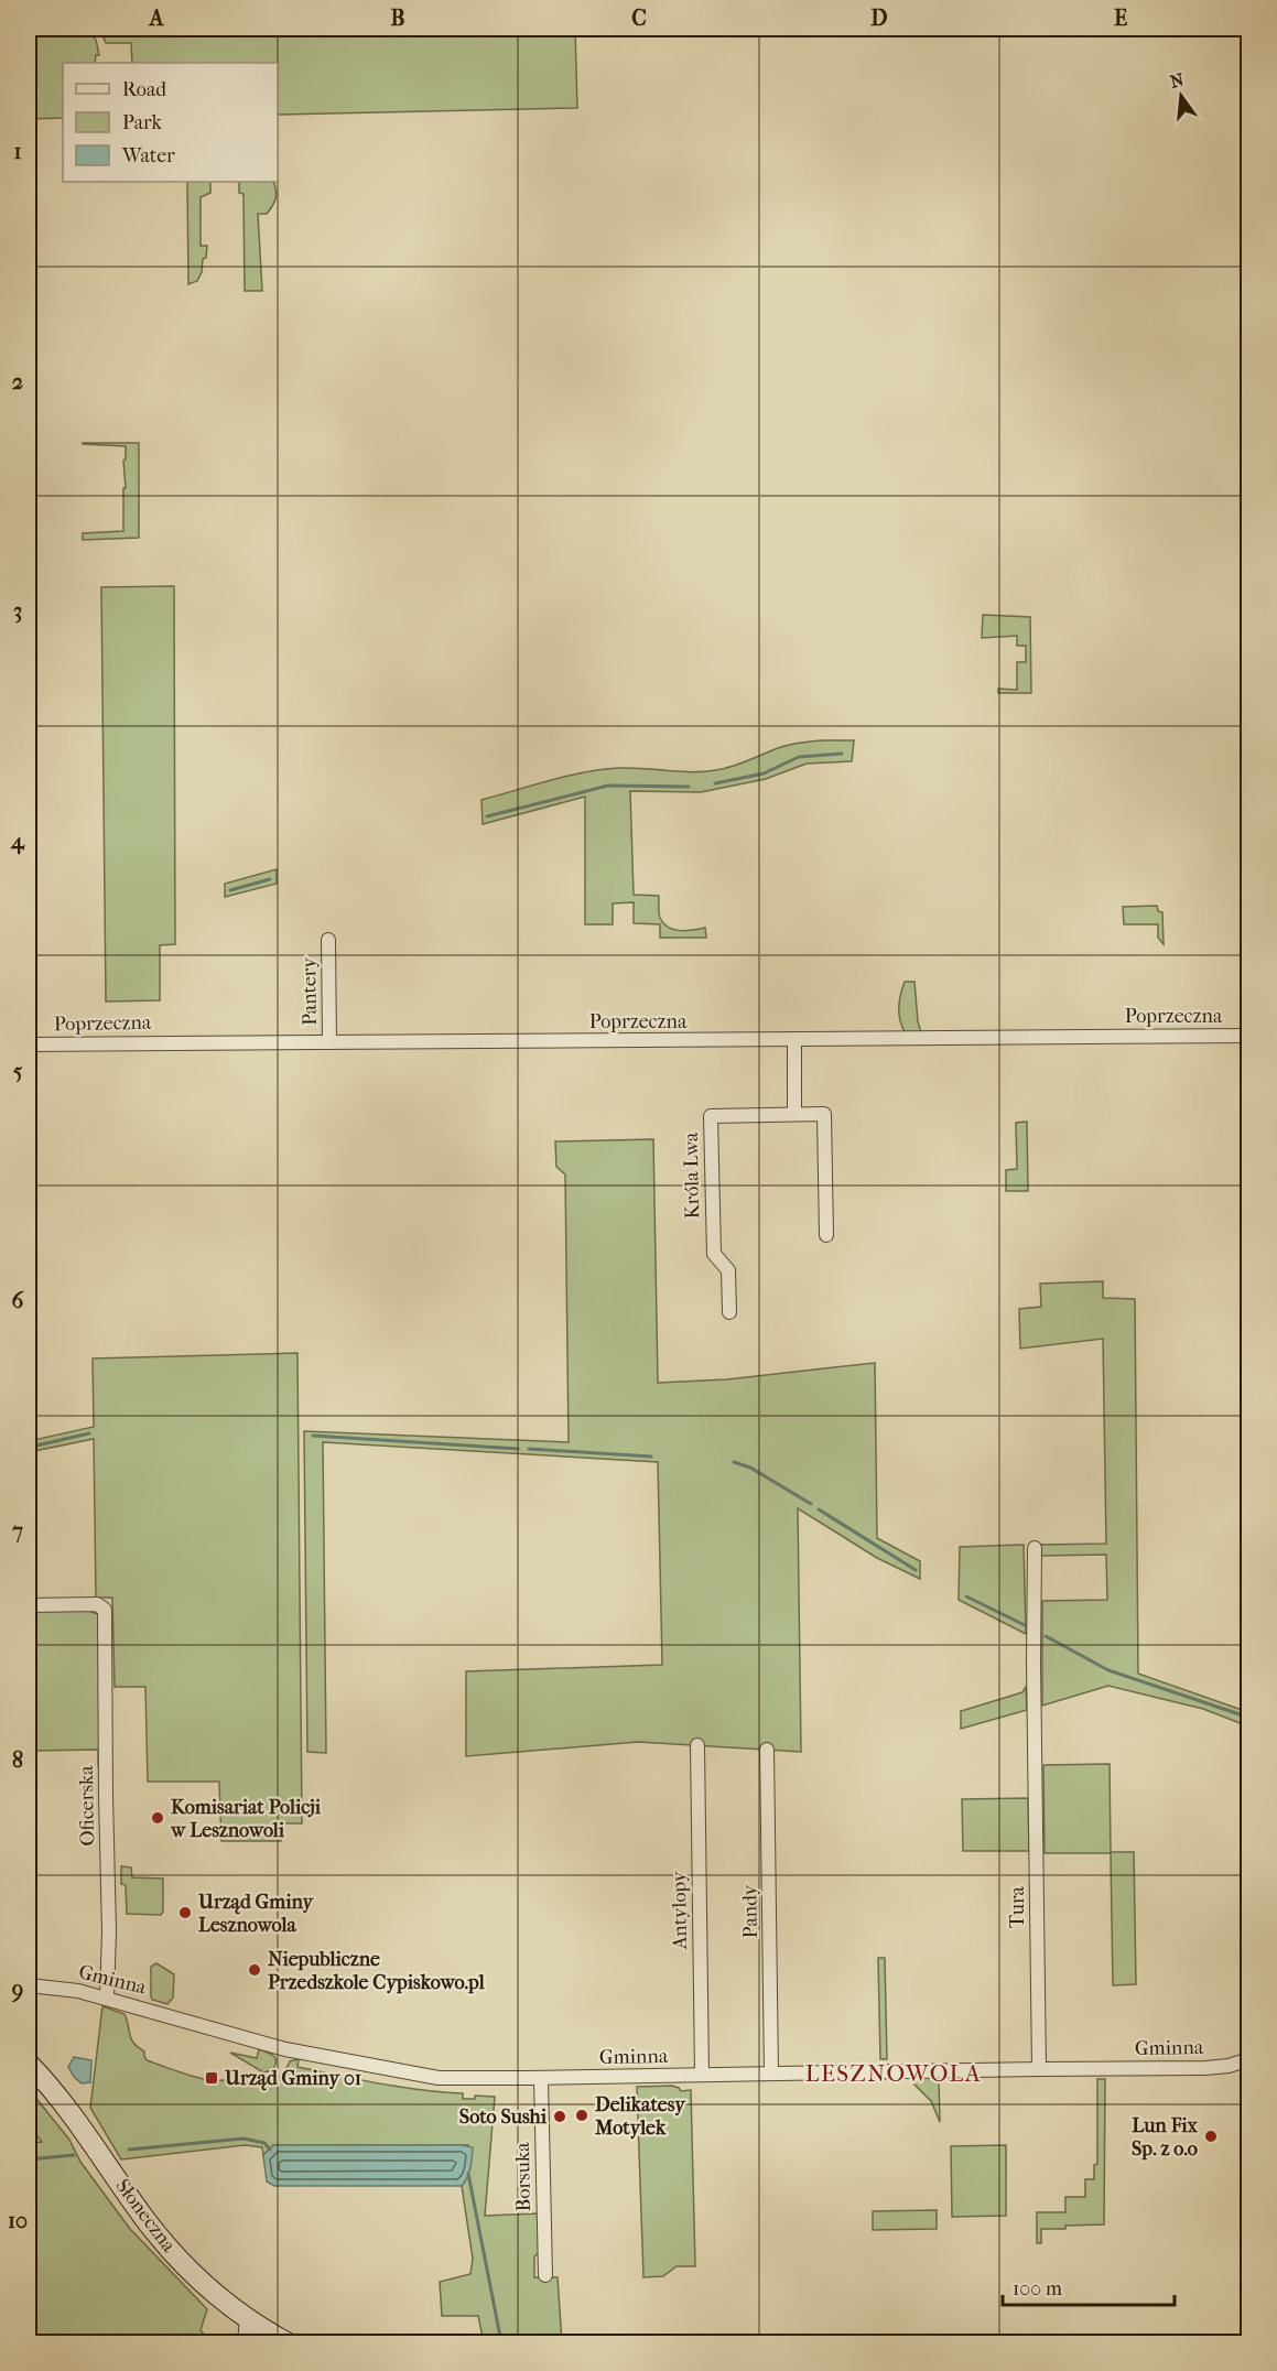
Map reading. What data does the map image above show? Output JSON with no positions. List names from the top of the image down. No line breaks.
{"streets":{"main road":["Słoneczna"],"street":["Pantery","Poprzeczna","Króla Lwa","Oficerska","Tura","Antylopy","Pandy","Gminna","Borsuka"]},"crossings":[["Pantery","Poprzeczna"],["Oficerska","Gminna"],["Tura","Gminna"],["Antylopy","Gminna"],["Pandy","Gminna"],["Gminna","Borsuka"]],"districts":["LESZNOWOLA"],"places":{"other":["Komisariat Policji w Lesznowoli","Urząd Gminy Lesznowola","Niepubliczne Przedszkole Cypiskowo.pl","Delikatesy Motylek","Soto Sushi","Lun Fix Sp. z o.o"],"transit":["Urząd Gminy 01"]},"legend":["Road","Park","Water"],"scale_bar":"100 m","north":"top","grid":{"columns":["A","B","C","D","E"],"rows":["1","2","3","4","5","6","7","8","9","10"]}}
